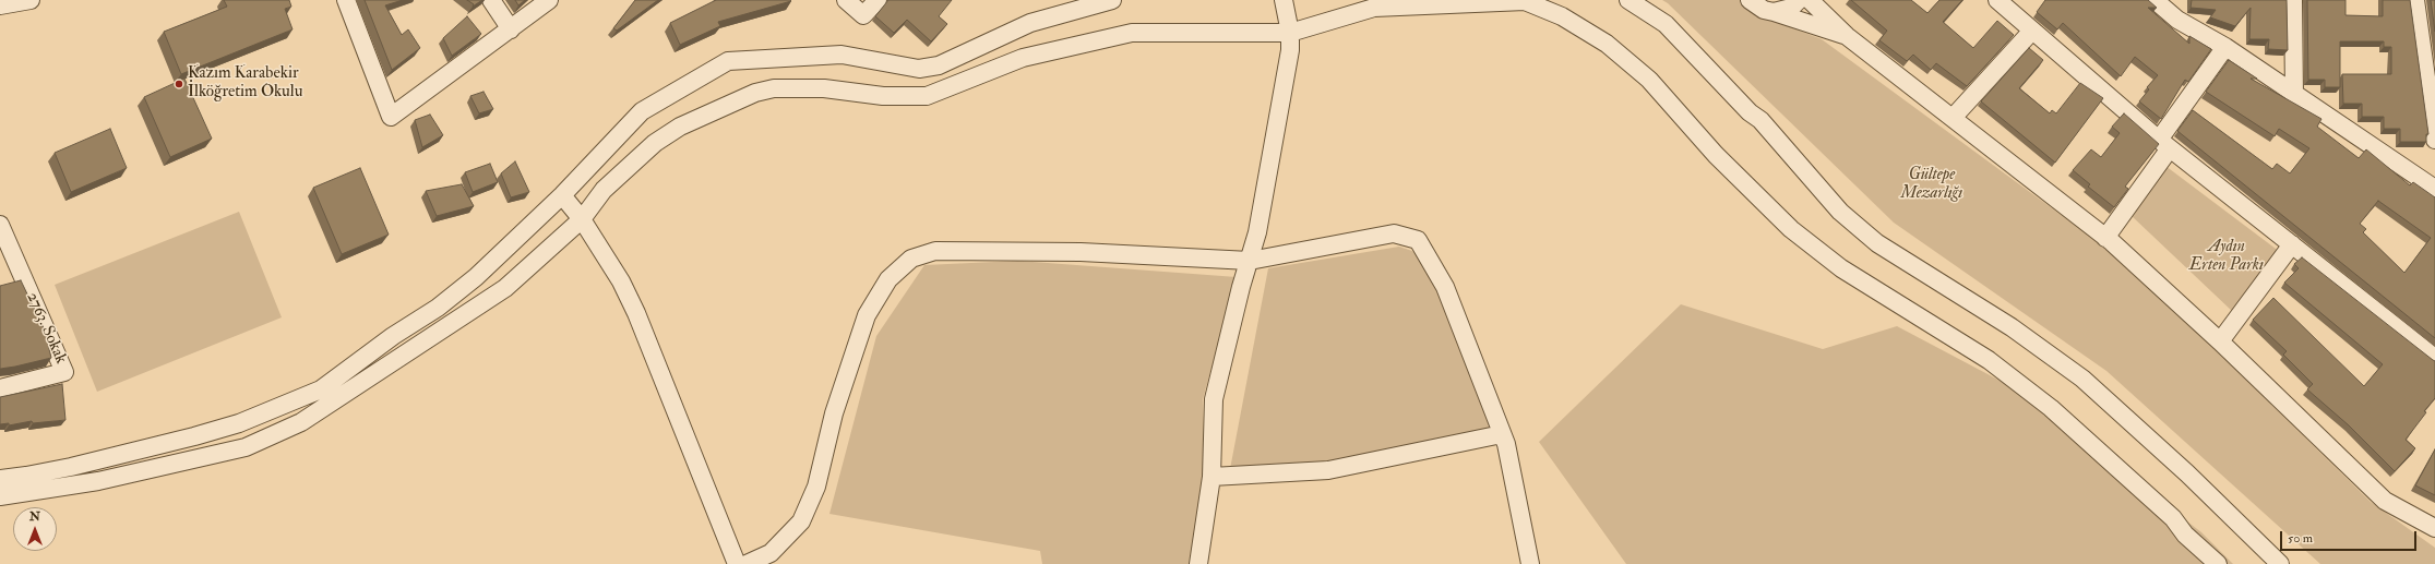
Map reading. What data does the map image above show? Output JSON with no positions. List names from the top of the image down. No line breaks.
{"streets":{"street":["2763. Sokak"]},"parks":["Gültepe Mezarlığı","Aydın Erten Parkı"],"places":["Kazım Karabekir İlköğretim Okulu"],"scale_bar":"50 m","north":"top"}
